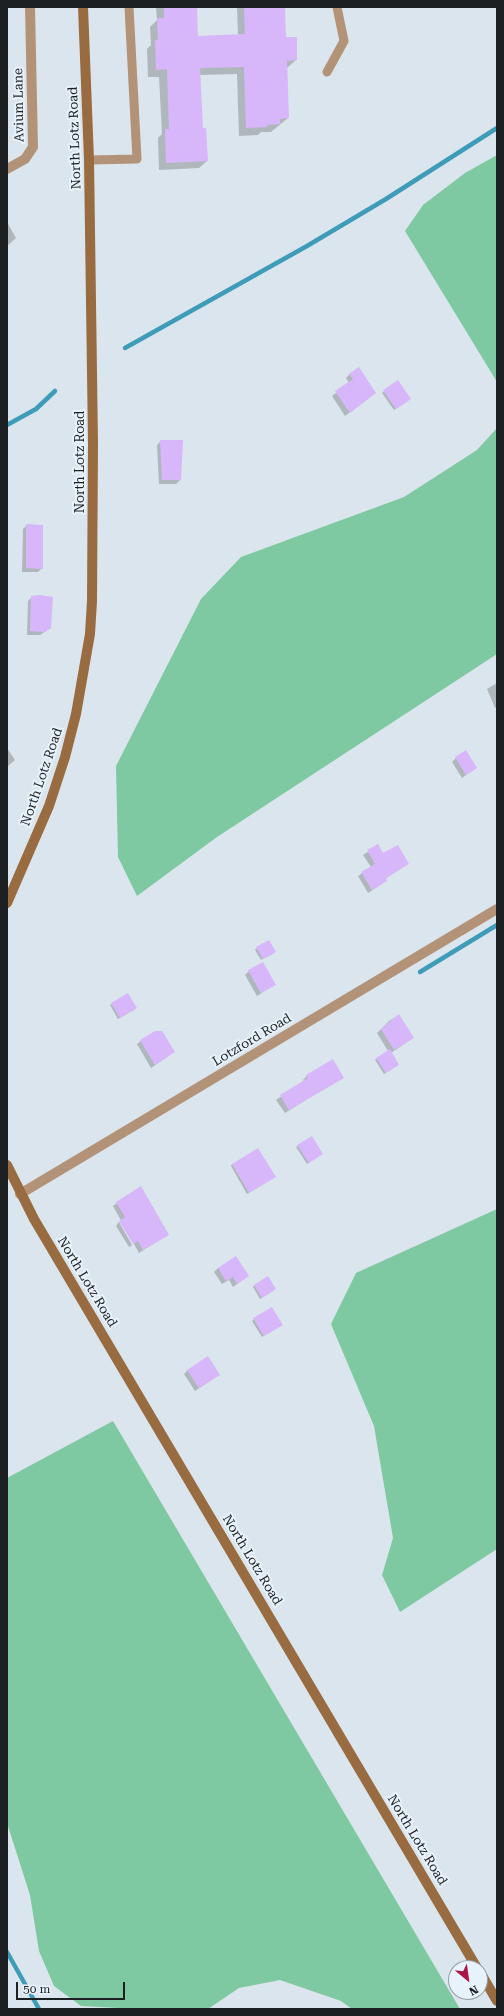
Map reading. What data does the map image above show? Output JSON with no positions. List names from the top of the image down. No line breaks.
{"streets":{"street":["Avium Lane","North Lotz Road","Lotzford Road"]},"crossings":[["North Lotz Road","Lotzford Road"]],"scale_bar":"50 m","north":"bottom right"}
